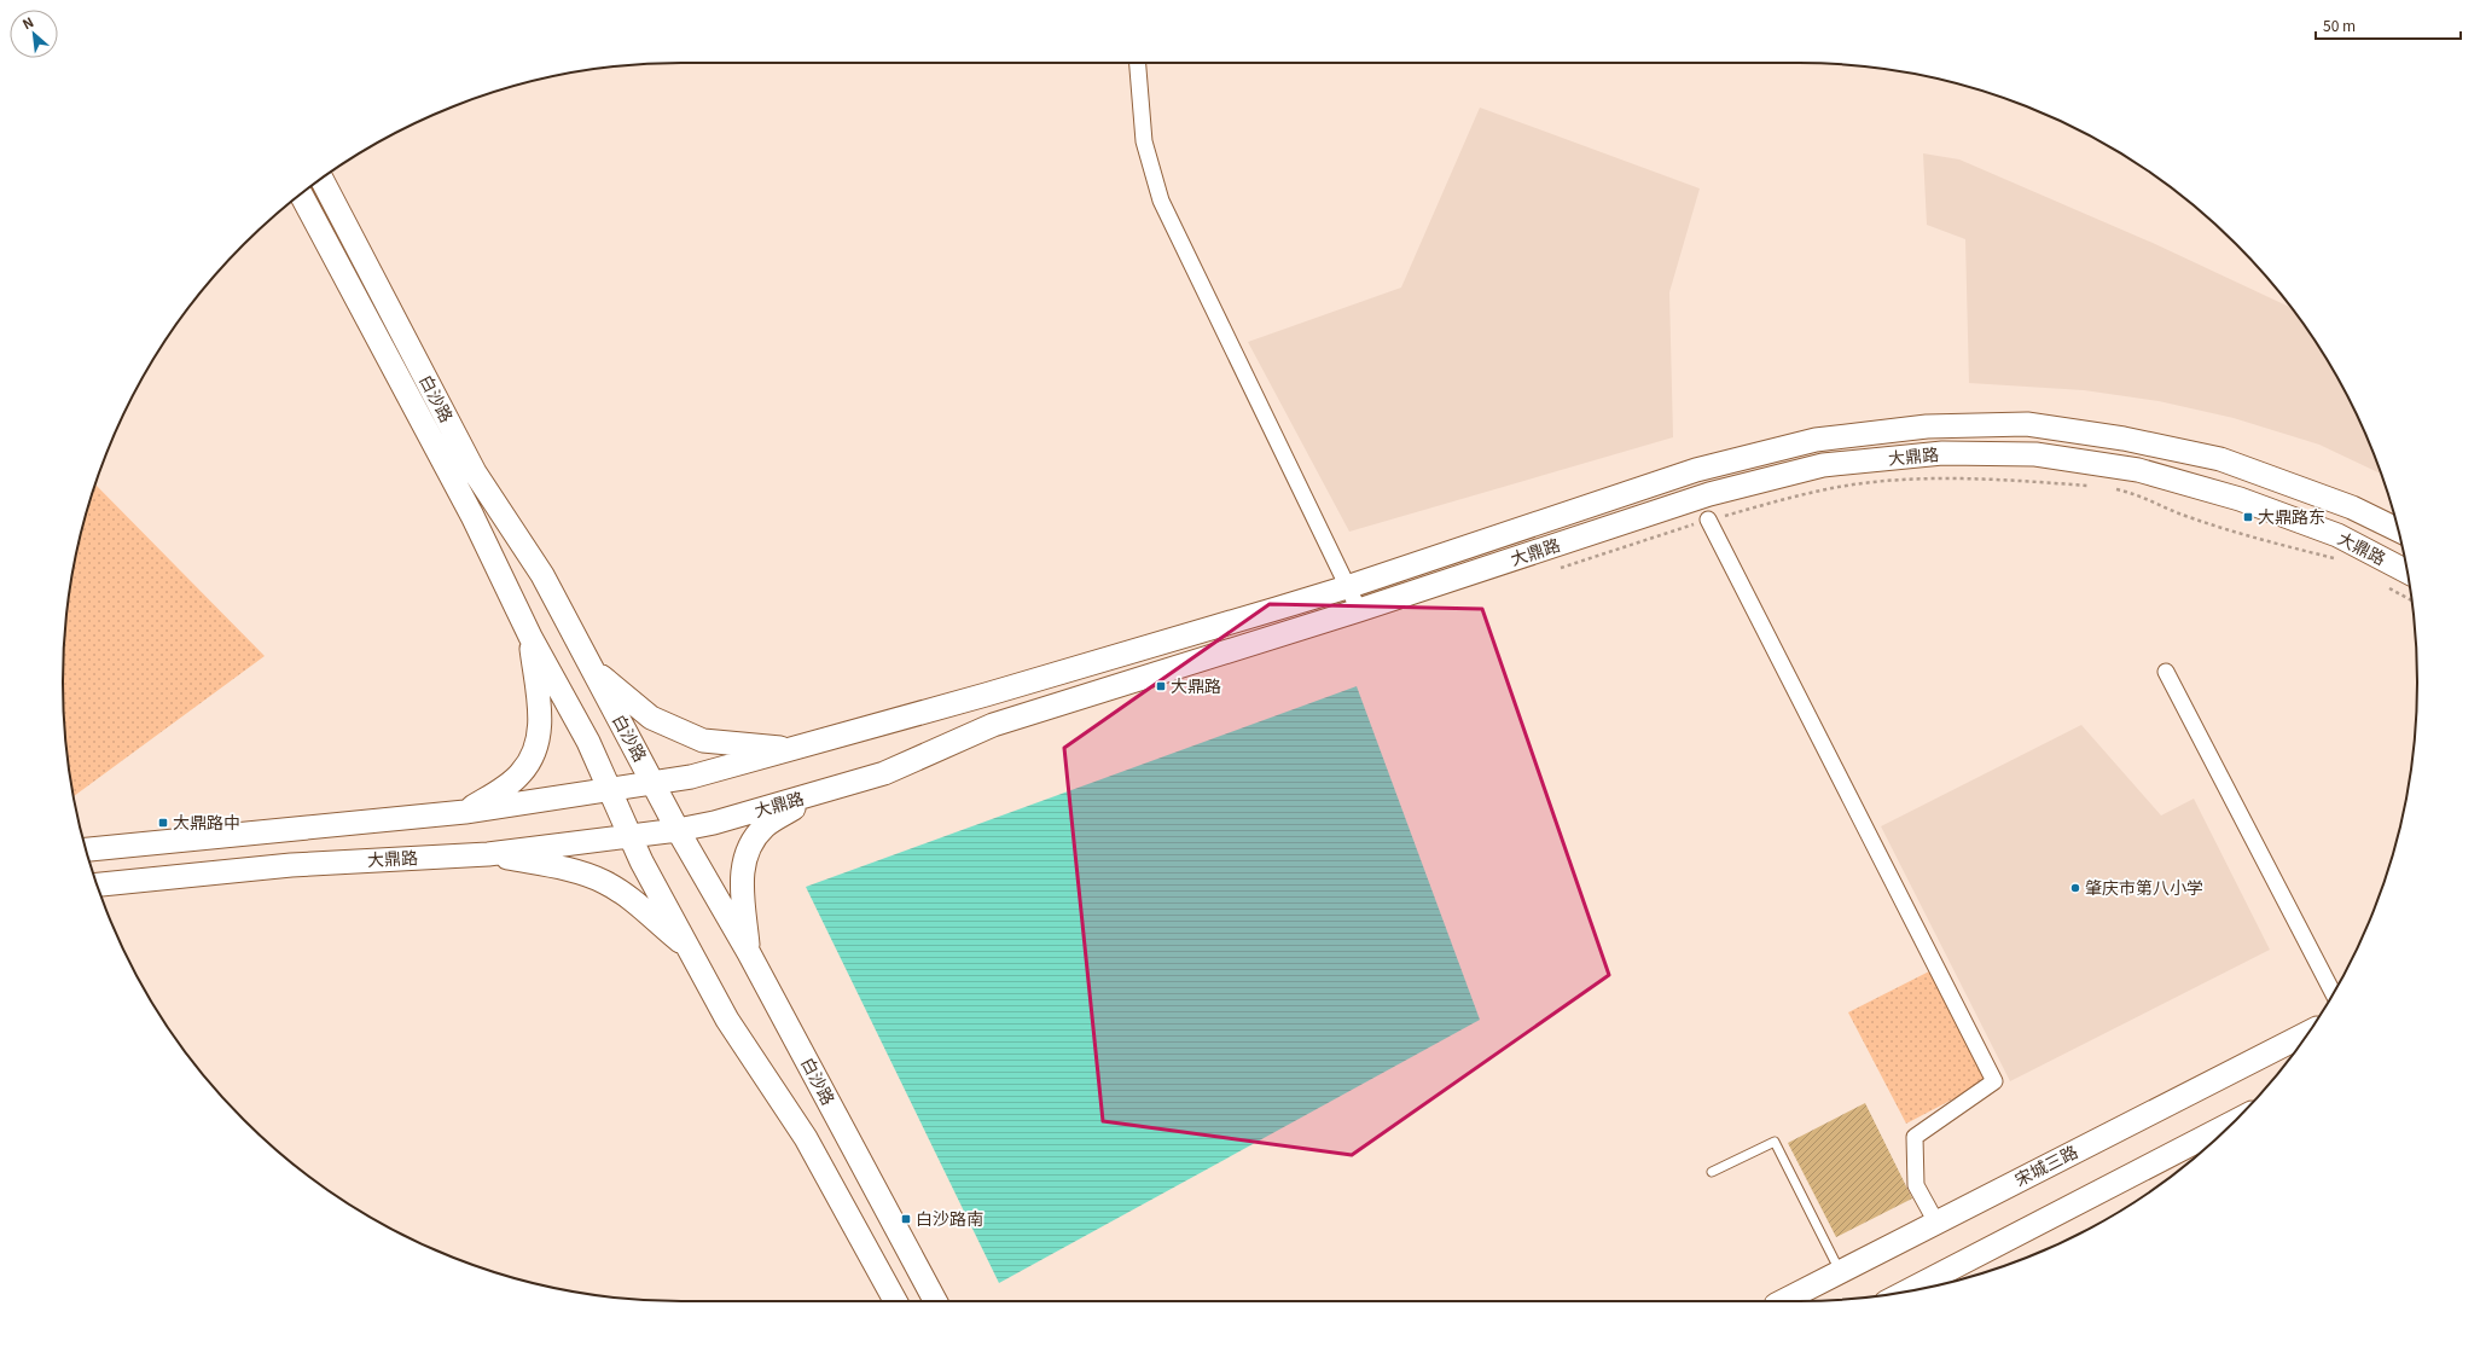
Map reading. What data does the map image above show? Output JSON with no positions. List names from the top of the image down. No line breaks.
{"streets":{"main road":["白沙路","大鼎路","宋城三路"]},"crossings":[["白沙路","大鼎路"]],"places":{"transit":["大鼎路东","大鼎路","大鼎路中","白沙路南"],"other":["肇庆市第八小学"]},"scale_bar":"50 m","north":"top left"}
